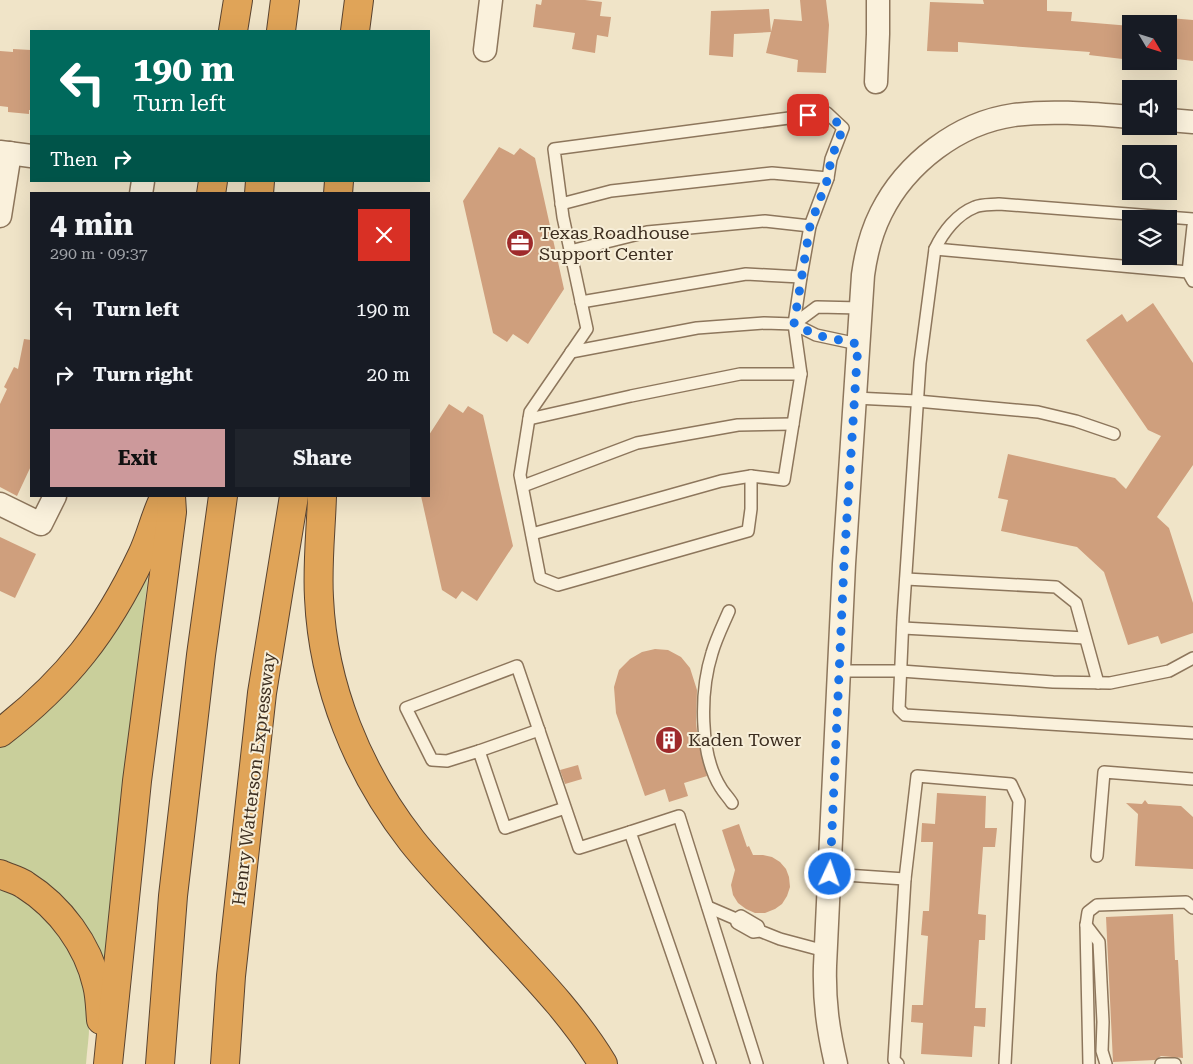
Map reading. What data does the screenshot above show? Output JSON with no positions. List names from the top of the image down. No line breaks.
{"streets":{"highway":["Henry Watterson Expressway"]},"places":{"office":["Texas Roadhouse Support Center"],"building":["Kaden Tower"]},"north":"bottom right","page":{"turn":["190 m","Turn left"],"then":"Then","heading":["4 min","290 m · 09:37"],"list":[{"name":"Turn left","value":"190 m"},{"name":"Turn right","value":"20 m"}],"buttons":["Exit","Share"]}}
